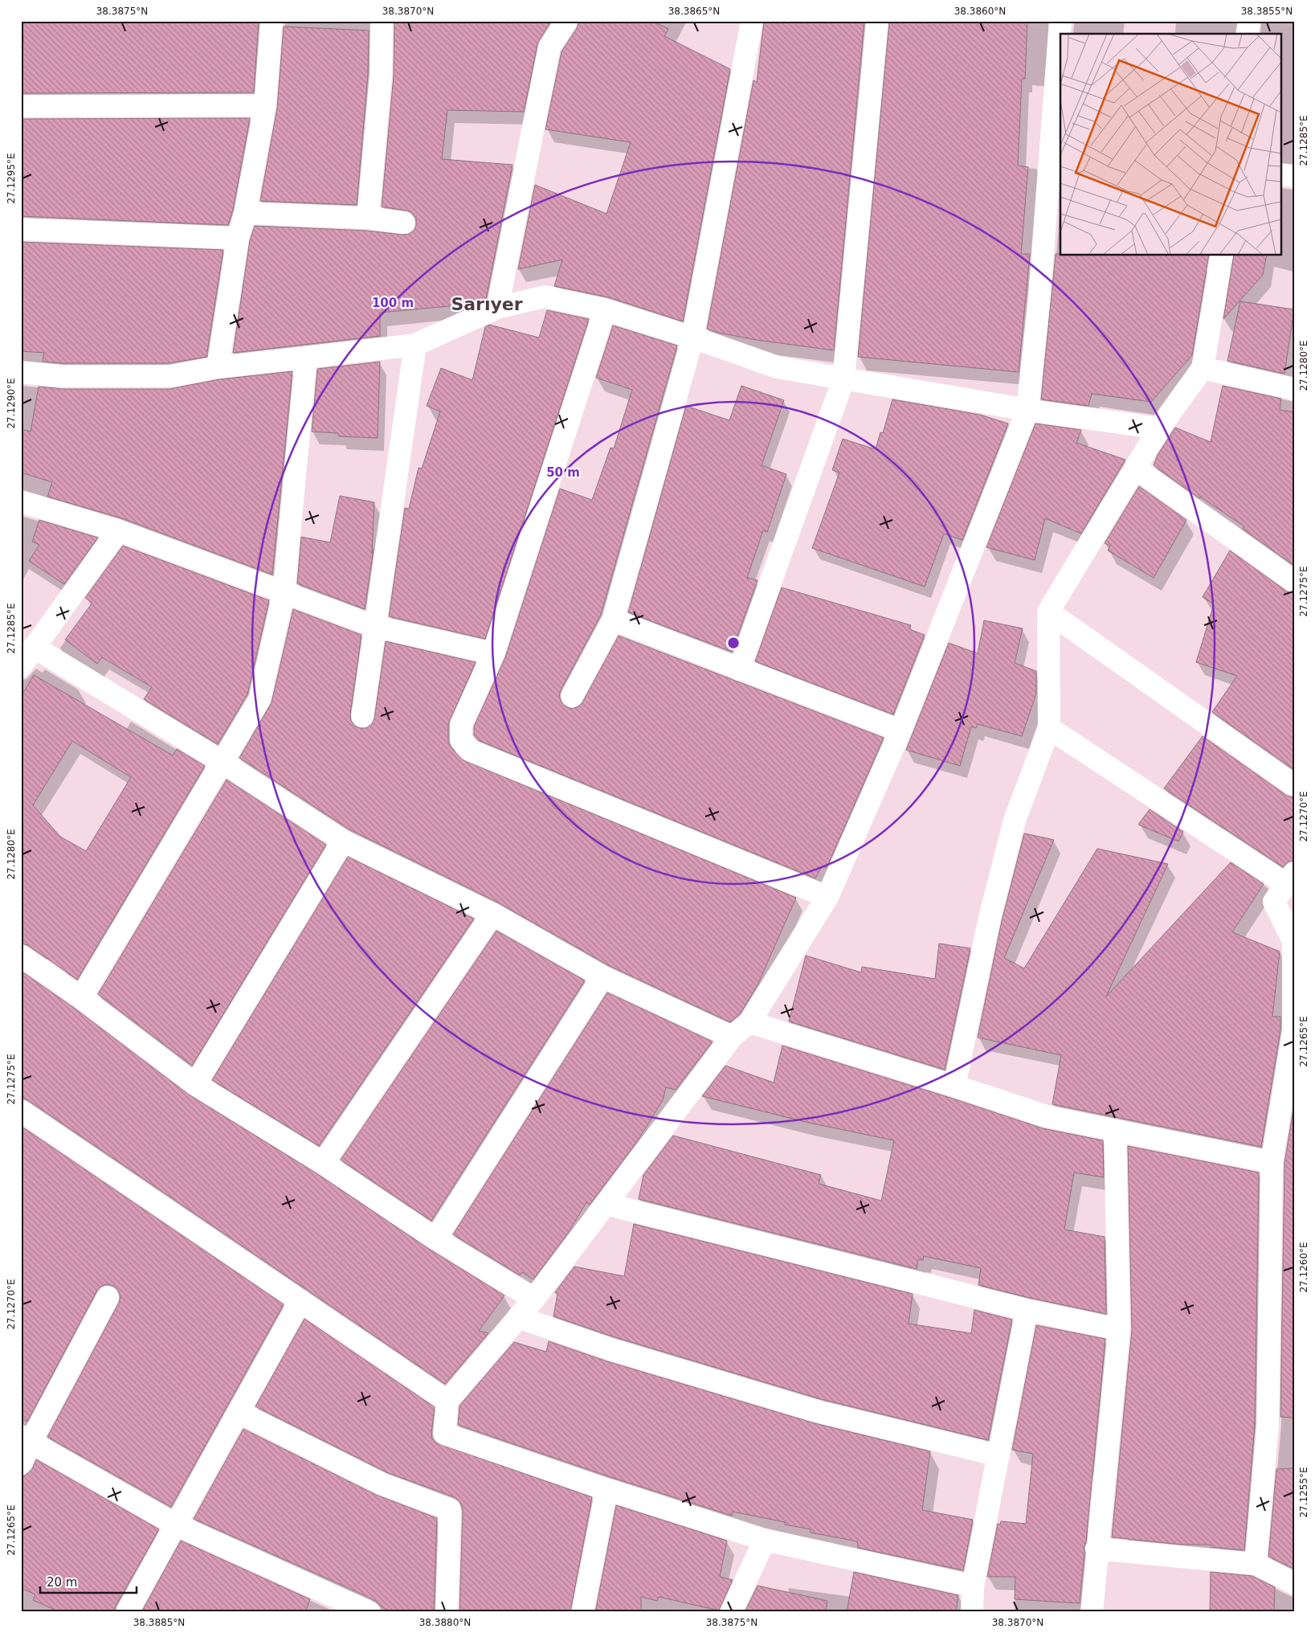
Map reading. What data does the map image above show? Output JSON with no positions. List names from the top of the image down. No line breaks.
{"districts":["Sarıyer"],"scale_bar":"20 m","coordinates":["38.3875°N","38.3870°N","38.3865°N","38.3860°N","38.3855°N","27.1285°E","27.1295°E","27.1280°E","27.1290°E","27.1275°E","27.1270°E","27.1265°E","27.1260°E","27.1255°E","38.3885°N","38.3880°N"],"rings":["100 m","50 m"]}
